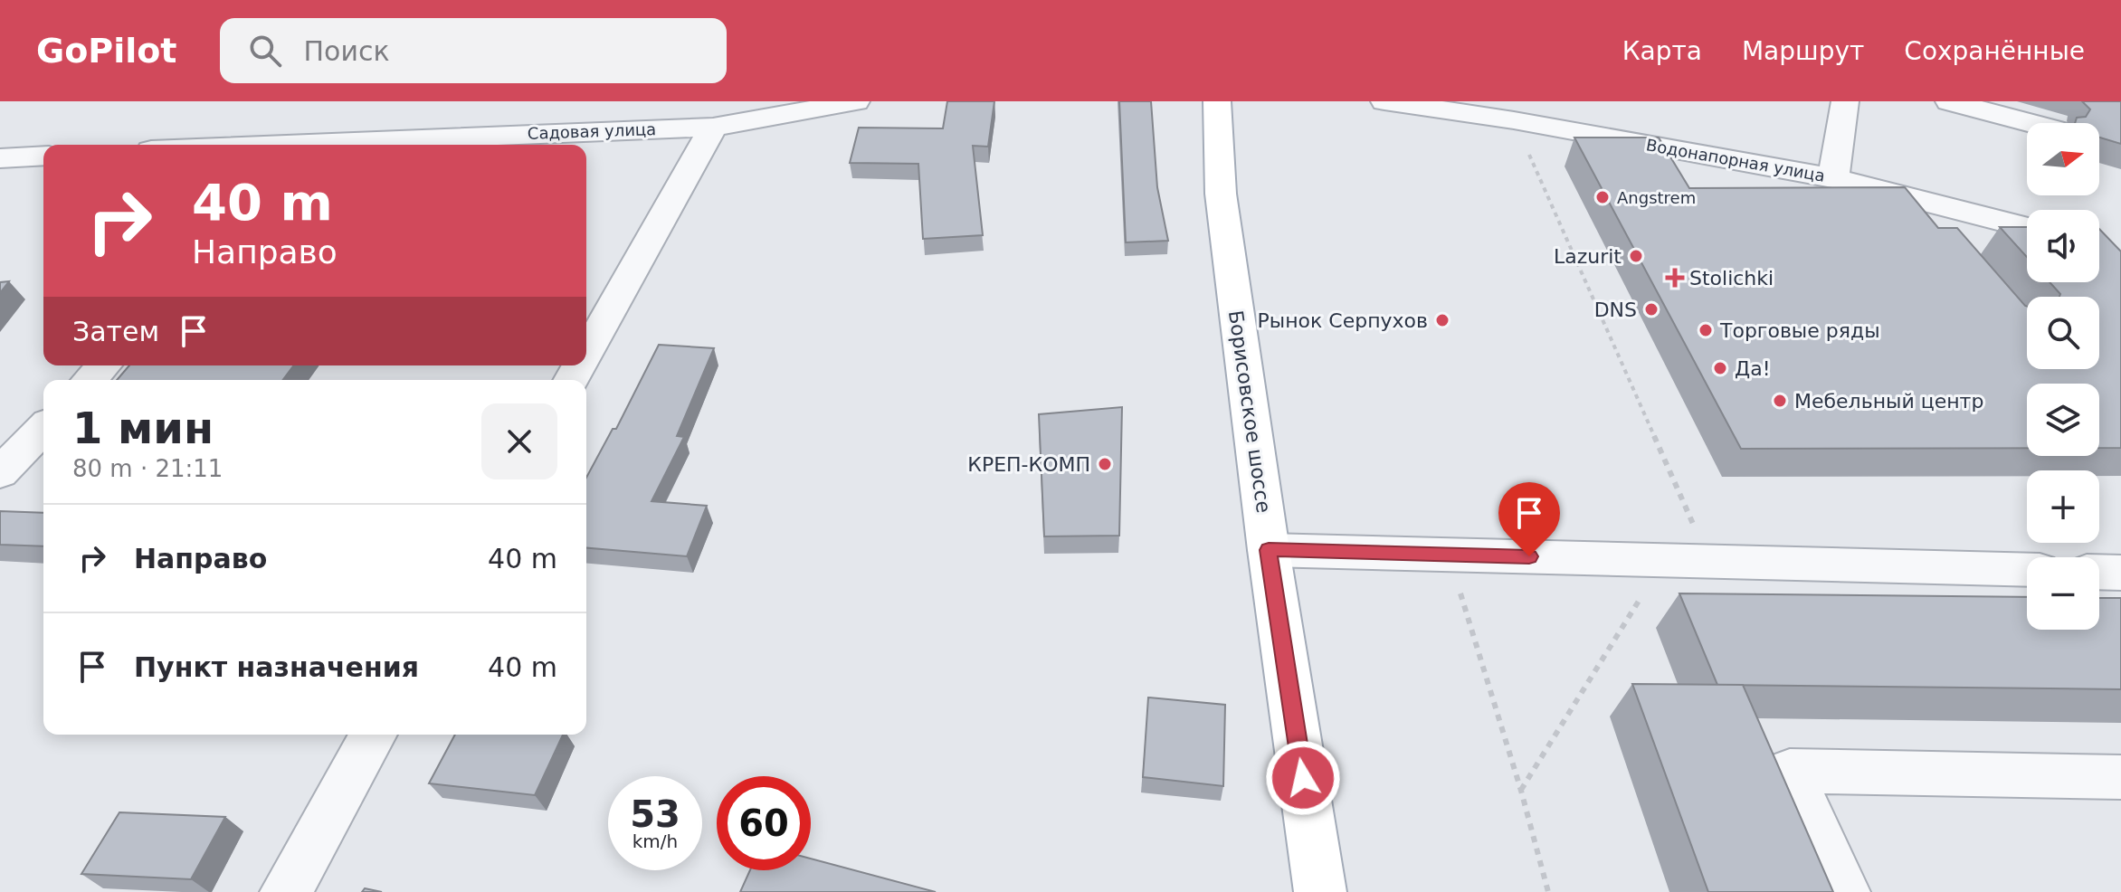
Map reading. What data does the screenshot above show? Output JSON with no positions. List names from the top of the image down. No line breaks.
{"streets":{"main road":["Борисовское шоссе"],"street":["Садовая улица","Водонапорная улица"]},"places":{"other":["Angstrem","Lazurit","DNS","Рынок Серпухов","Торговые ряды","Да!","Мебельный центр","КРЕП-КОМП"],"health":["Stolichki"]},"north":"right","page":{"header":"GoPilot","search":"Поиск","nav":["Карта","Маршрут","Сохранённые"],"map_buttons":["+","−"],"turn":["40 m","Направо"],"then":"Затем","heading":["1 мин","80 m · 21:11"],"list":[{"name":"Направо","value":"40 m"},{"name":"Пункт назначения","value":"40 m"}],"speed":"53 km/h","limit":"60"}}
